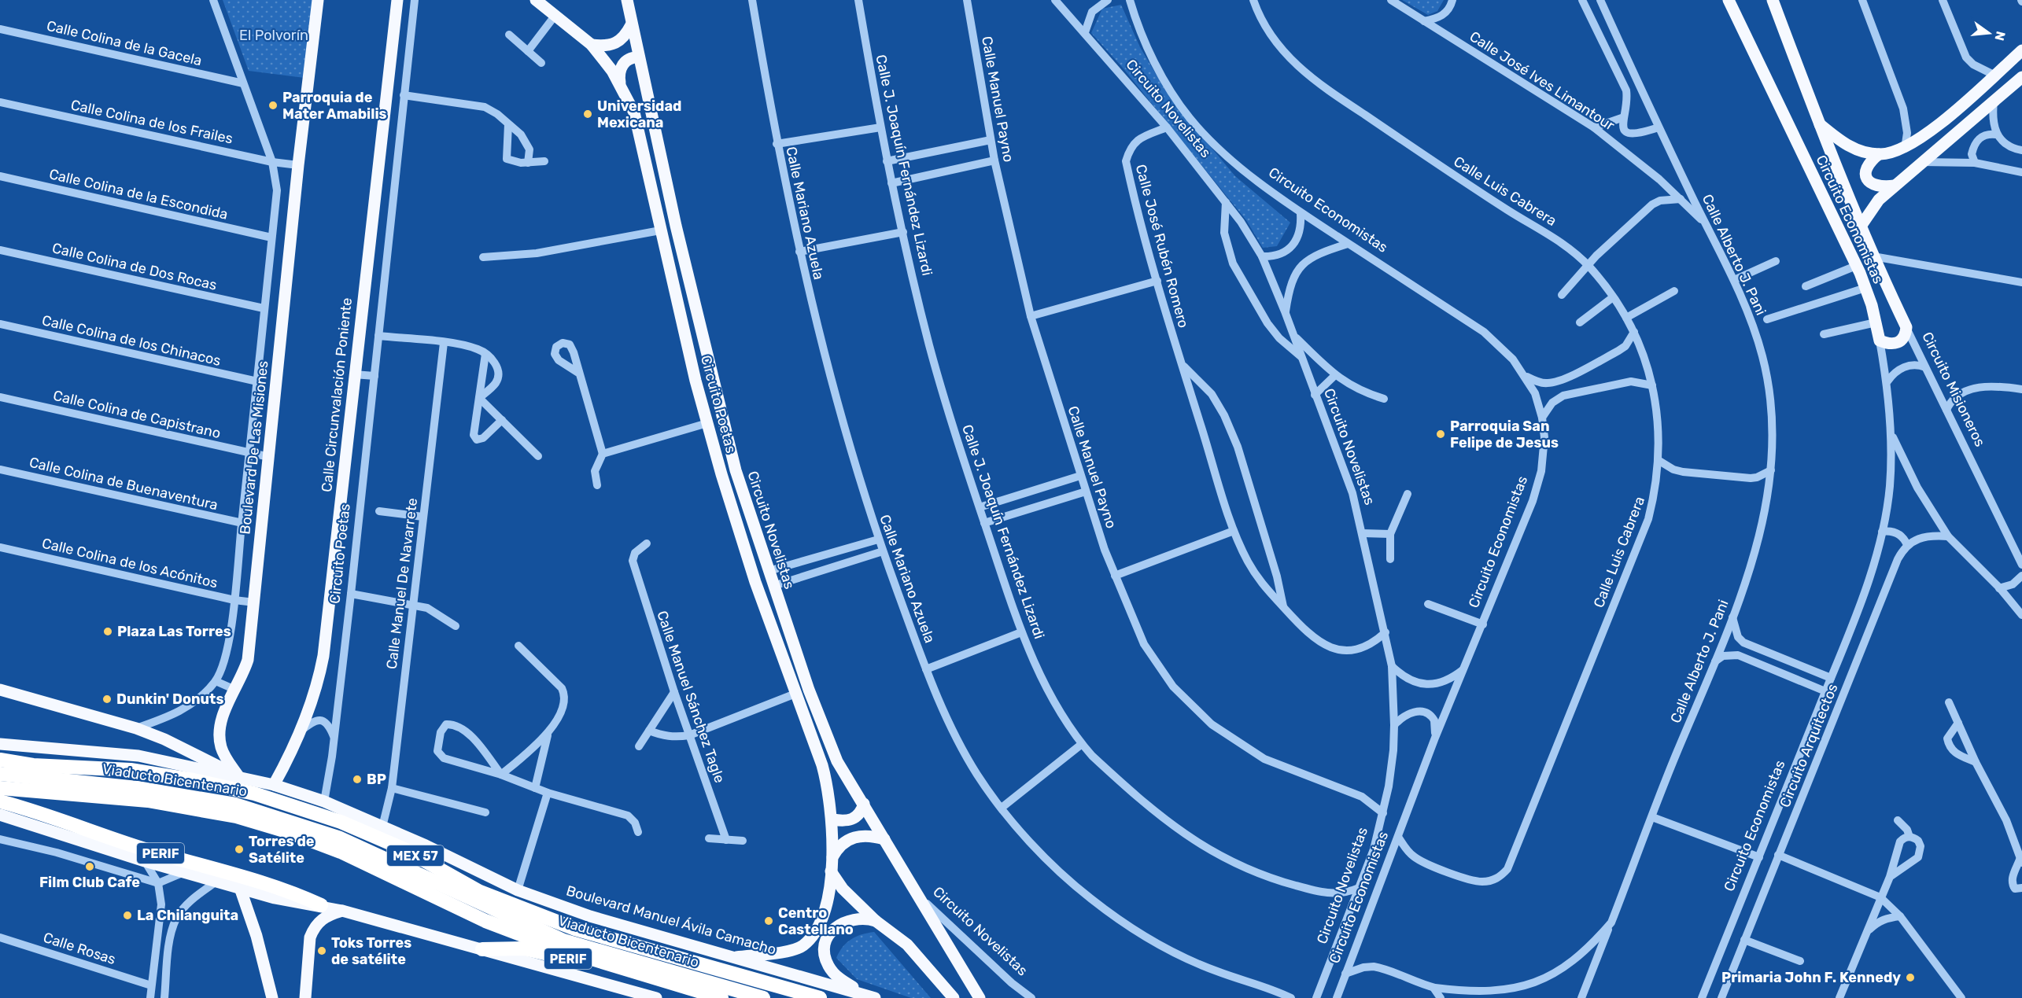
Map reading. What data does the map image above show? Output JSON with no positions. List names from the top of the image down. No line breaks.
{"streets":{"highway":["Viaducto Bicentenario","PERIF","MEX 57"],"main road":["Circuito Novelistas","Circuito Economistas","Circuito Misioneros","Calle Circunvalación Poniente","Circuito Poetas","Boulevard De Las Misiones","Boulevard Manuel Ávila Camacho"],"street":["Calle Colina de la Gacela","Calle José Ives Limantour","Calle Manuel Payno","Calle Colina de los Frailes","Calle J. Joaquín Fernández Lizardi","Calle Luis Cabrera","Calle Colina de la Escondida","Calle Mariano Azuela","Calle José Rubén Romero","Calle Alberto J. Pani","Calle Colina de Dos Rocas","Calle Colina de los Chinacos","Calle Colina de Capistrano","Calle Colina de Buenaventura","Calle Colina de los Acónitos","Calle Manuel De Navarrete","Calle Manuel Sánchez Tagle","Circuito Arquitectos","Calle Rosas"]},"crossings":[["Calle Colina de la Gacela","Boulevard De Las Misiones"],["Calle José Ives Limantour","Calle Alberto J. Pani"],["Calle Manuel Payno","Circuito Novelistas"],["Circuito Novelistas","Calle J. Joaquín Fernández Lizardi"],["Circuito Novelistas","Calle José Rubén Romero"],["Calle Colina de los Frailes","Boulevard De Las Misiones"],["Calle Luis Cabrera","Circuito Economistas"],["Calle Colina de la Escondida","Boulevard De Las Misiones"],["Circuito Economistas","Calle Alberto J. Pani"],["Calle Colina de Dos Rocas","Boulevard De Las Misiones"],["Calle Colina de los Chinacos","Boulevard De Las Misiones"],["Calle Circunvalación Poniente","Boulevard Manuel Ávila Camacho"],["Circuito Poetas","Boulevard Manuel Ávila Camacho"],["Calle Colina de Capistrano","Boulevard De Las Misiones"],["Boulevard De Las Misiones","Calle Colina de Buenaventura"],["Boulevard De Las Misiones","Calle Colina de los Acónitos"],["Boulevard De Las Misiones","Boulevard Manuel Ávila Camacho"],["Calle Manuel De Navarrete","Boulevard Manuel Ávila Camacho"],["PERIF","MEX 57"]],"parks":["El Polvorín"],"places":["Parroquia de Mater Amabilis","Universidad Mexicana","Parroquia San Felipe de Jesus","Plaza Las Torres","Dunkin' Donuts","BP","Torres de Satélite","Film Club Cafe","La Chilanguita","Centro Castellano","Toks Torres de satélite","Primaria John F. Kennedy"],"north":"right"}
